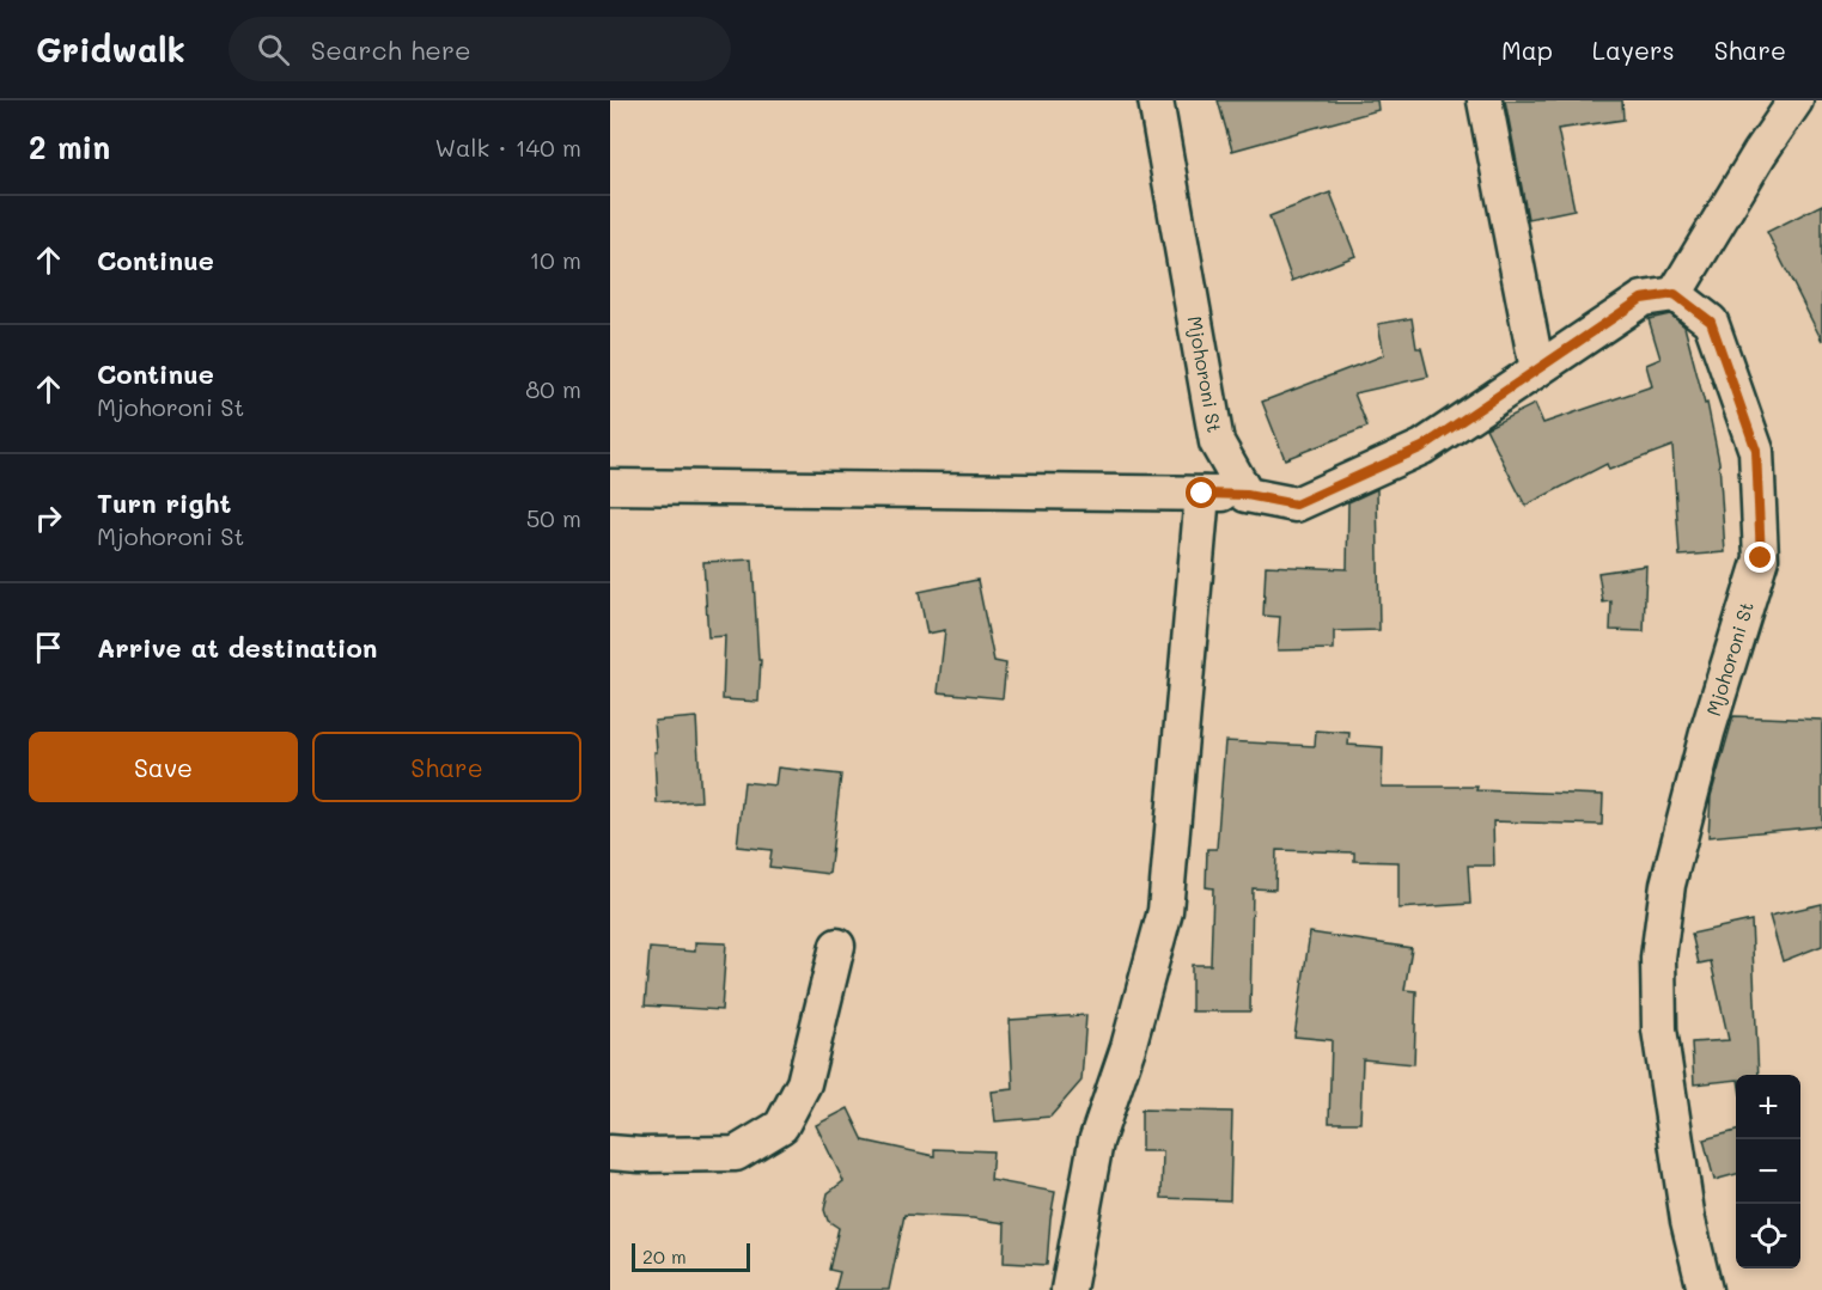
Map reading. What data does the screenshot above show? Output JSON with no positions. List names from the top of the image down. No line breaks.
{"streets":{"street":["Mjohoroni St"]},"scale_bar":"20 m","page":{"header":"Gridwalk","search":"Search here","nav":["Map","Layers","Share"],"heading":["2 min","Walk · 140 m"],"list":[["Continue","10 m"],["Continue","Mjohoroni St","80 m"],["Turn right","Mjohoroni St","50 m"],"Arrive at destination"],"buttons":["Save","Share"],"map_buttons":["+","−"],"scale":"20 m"}}
